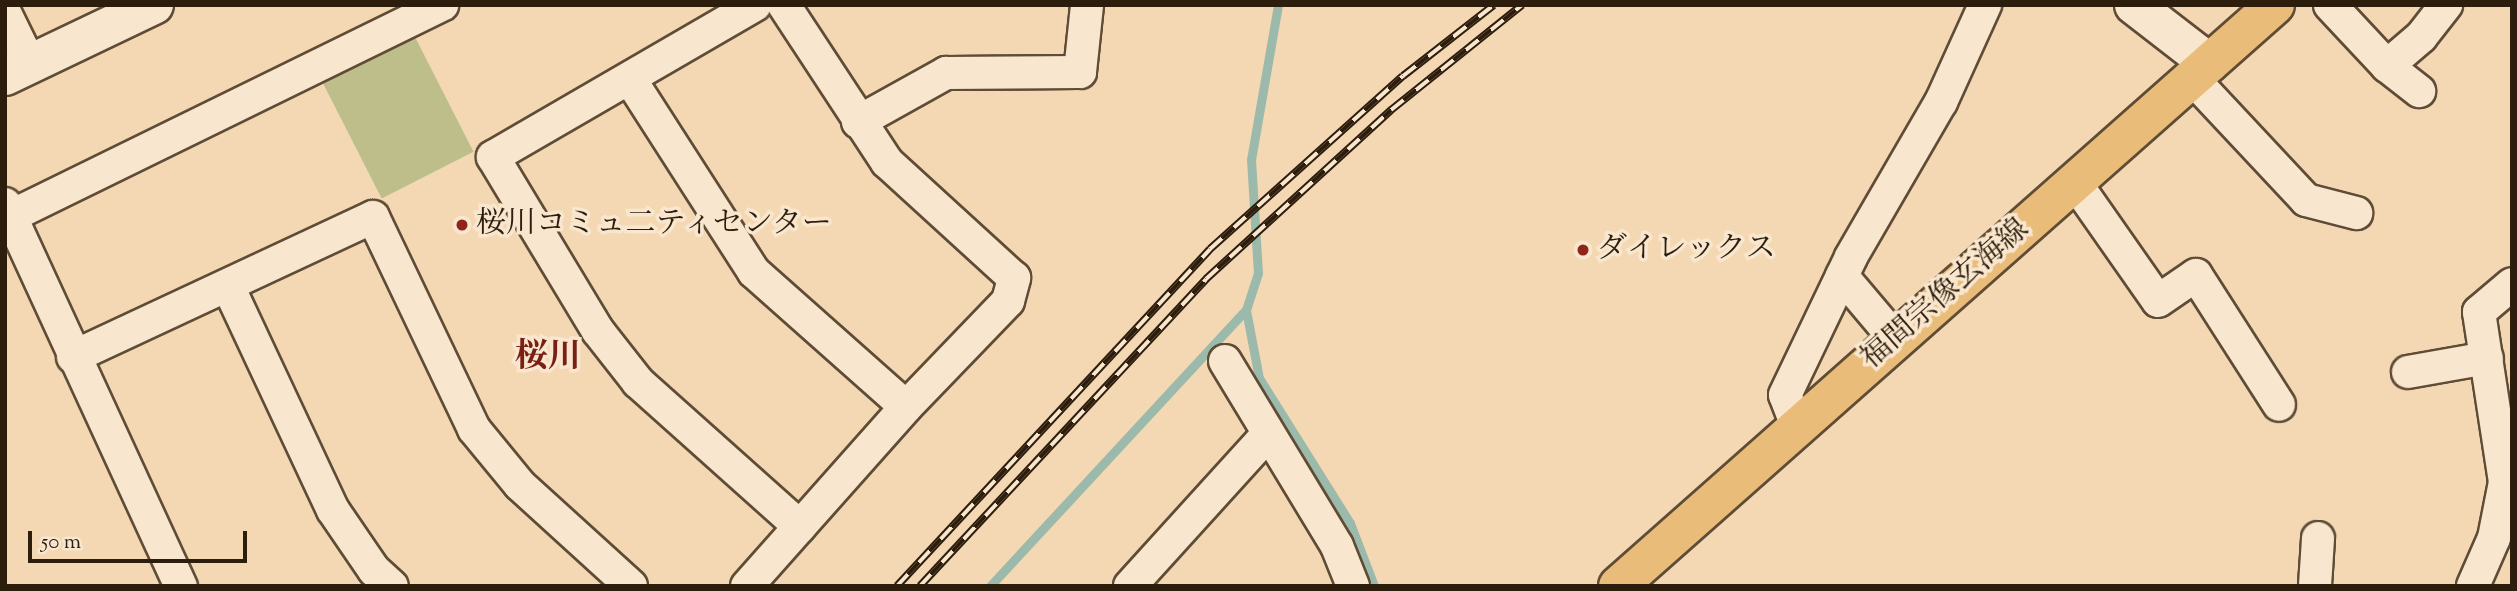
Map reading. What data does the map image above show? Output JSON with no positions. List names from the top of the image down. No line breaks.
{"streets":{"main road":["福間宗像玄海線"]},"districts":["桜川"],"places":["桜川コミュ二ティセンター","ダイレックス"],"scale_bar":"50 m"}
